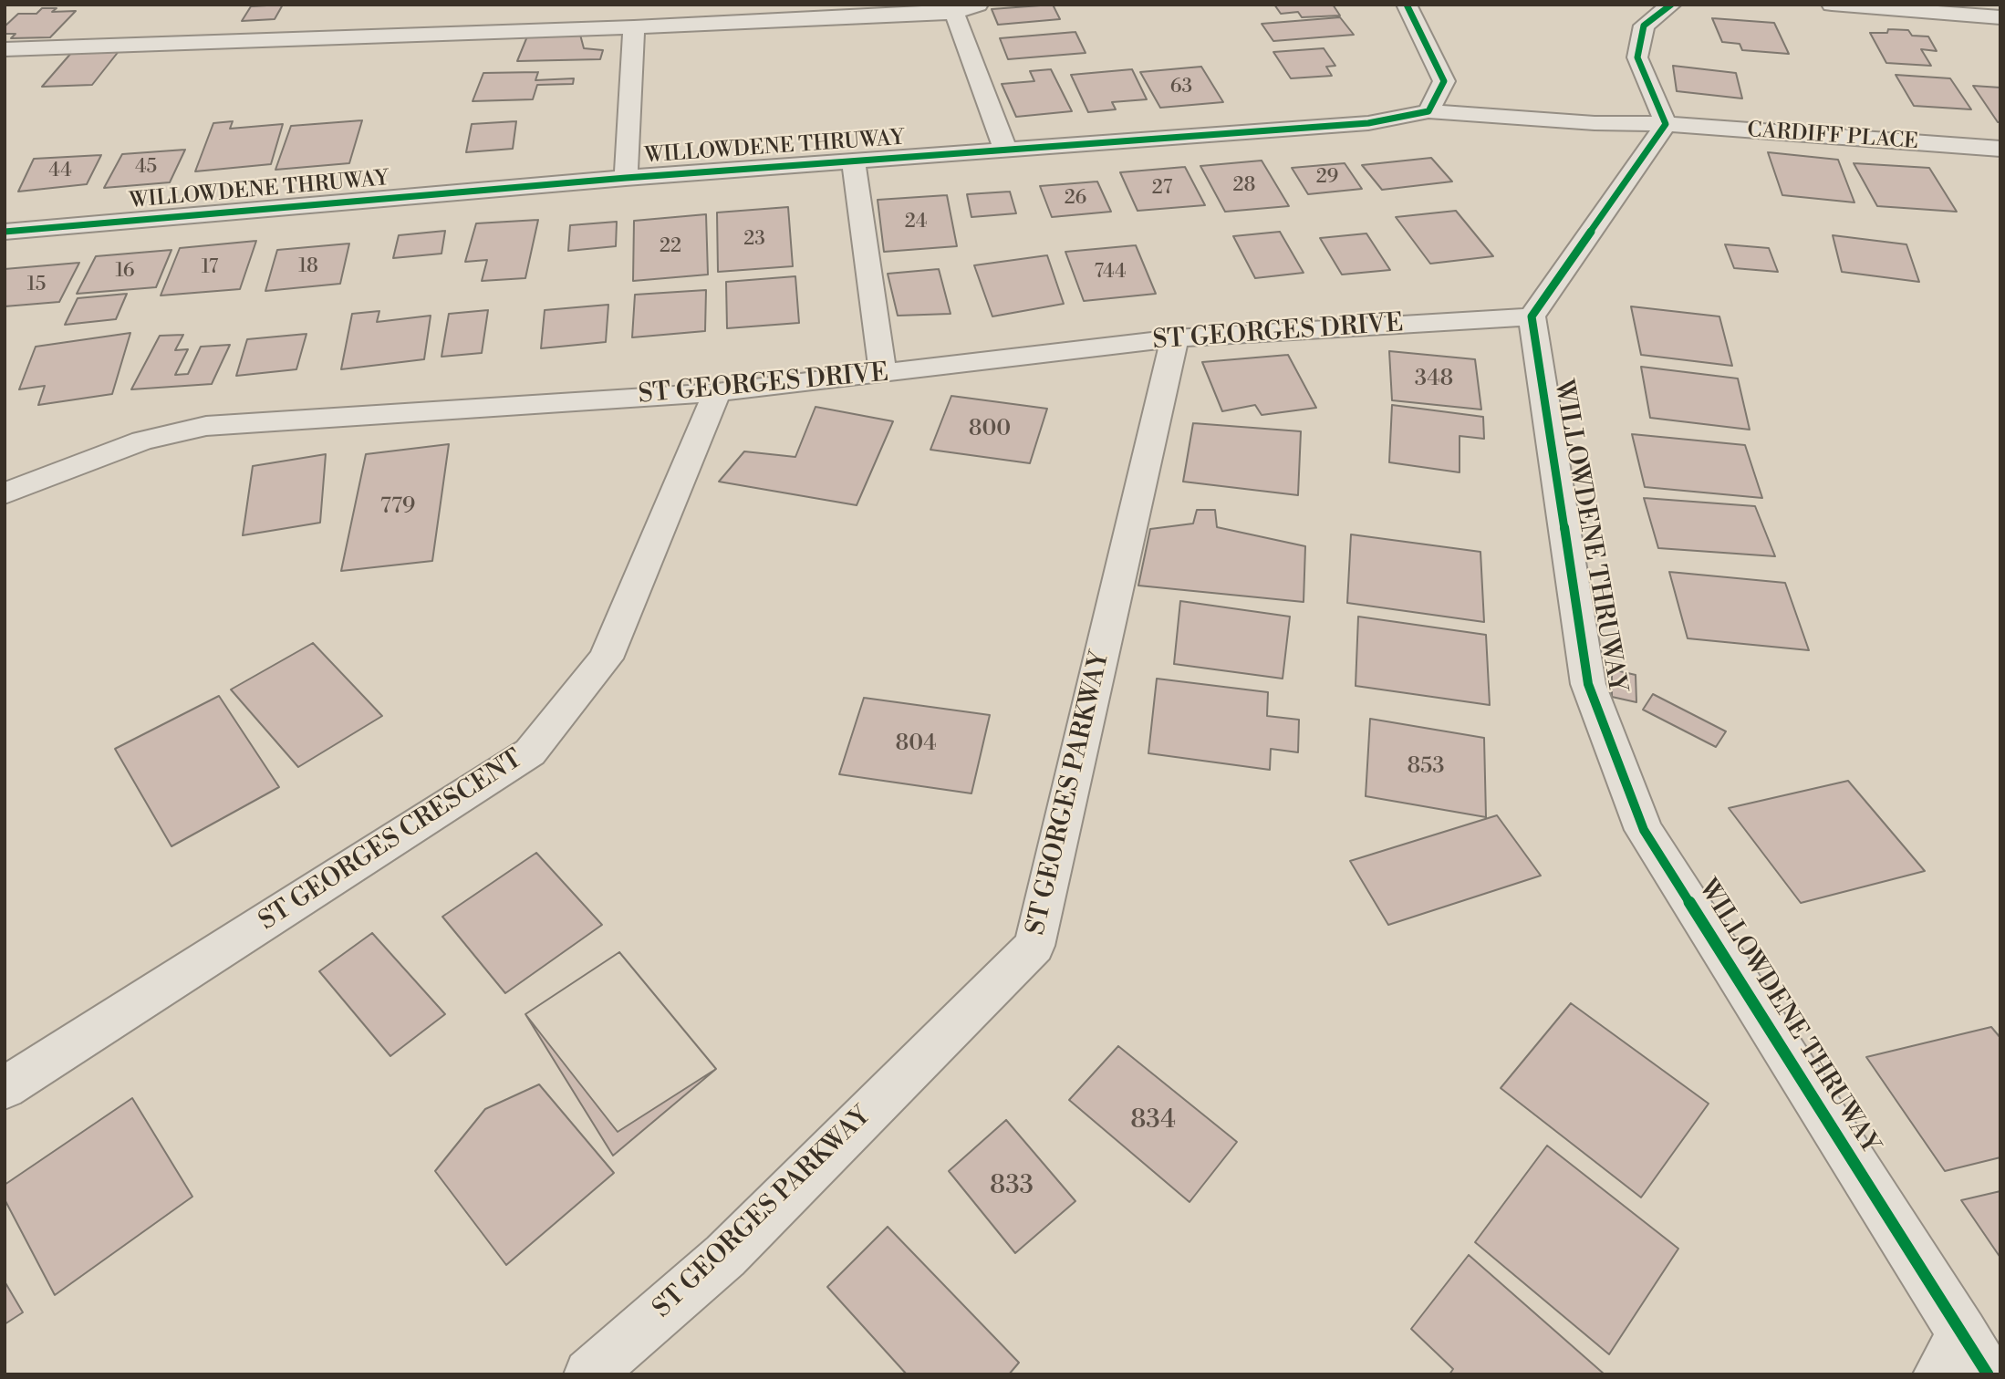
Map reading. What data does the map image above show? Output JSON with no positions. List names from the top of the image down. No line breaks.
{"streets":{"street":["CARDIFF PLACE","WILLOWDENE THRUWAY","ST GEORGES DRIVE","ST GEORGES PARKWAY","ST GEORGES CRESCENT"]},"crossings":[["CARDIFF PLACE","WILLOWDENE THRUWAY"],["WILLOWDENE THRUWAY","ST GEORGES DRIVE"],["ST GEORGES DRIVE","ST GEORGES PARKWAY"],["ST GEORGES DRIVE","ST GEORGES CRESCENT"]],"house_numbers":["63","45","44","29","28","27","26","24","23","22","18","17","16","744","15","348","800","779","804","853","834","833"]}
